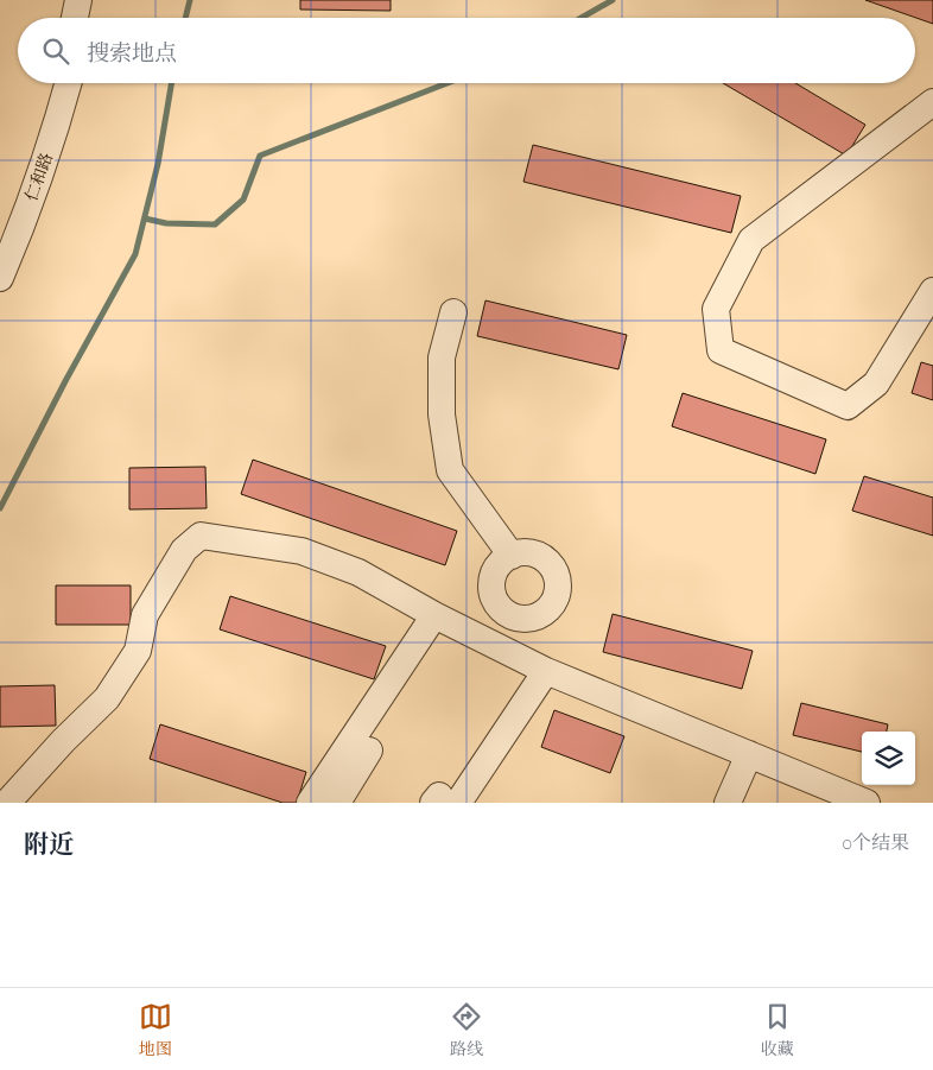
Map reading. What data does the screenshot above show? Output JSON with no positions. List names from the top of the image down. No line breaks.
{"streets":{"street":["仁和路"]},"page":{"search":"搜索地点","heading":["附近","0个结果"],"nav":["地图","路线","收藏"]}}
